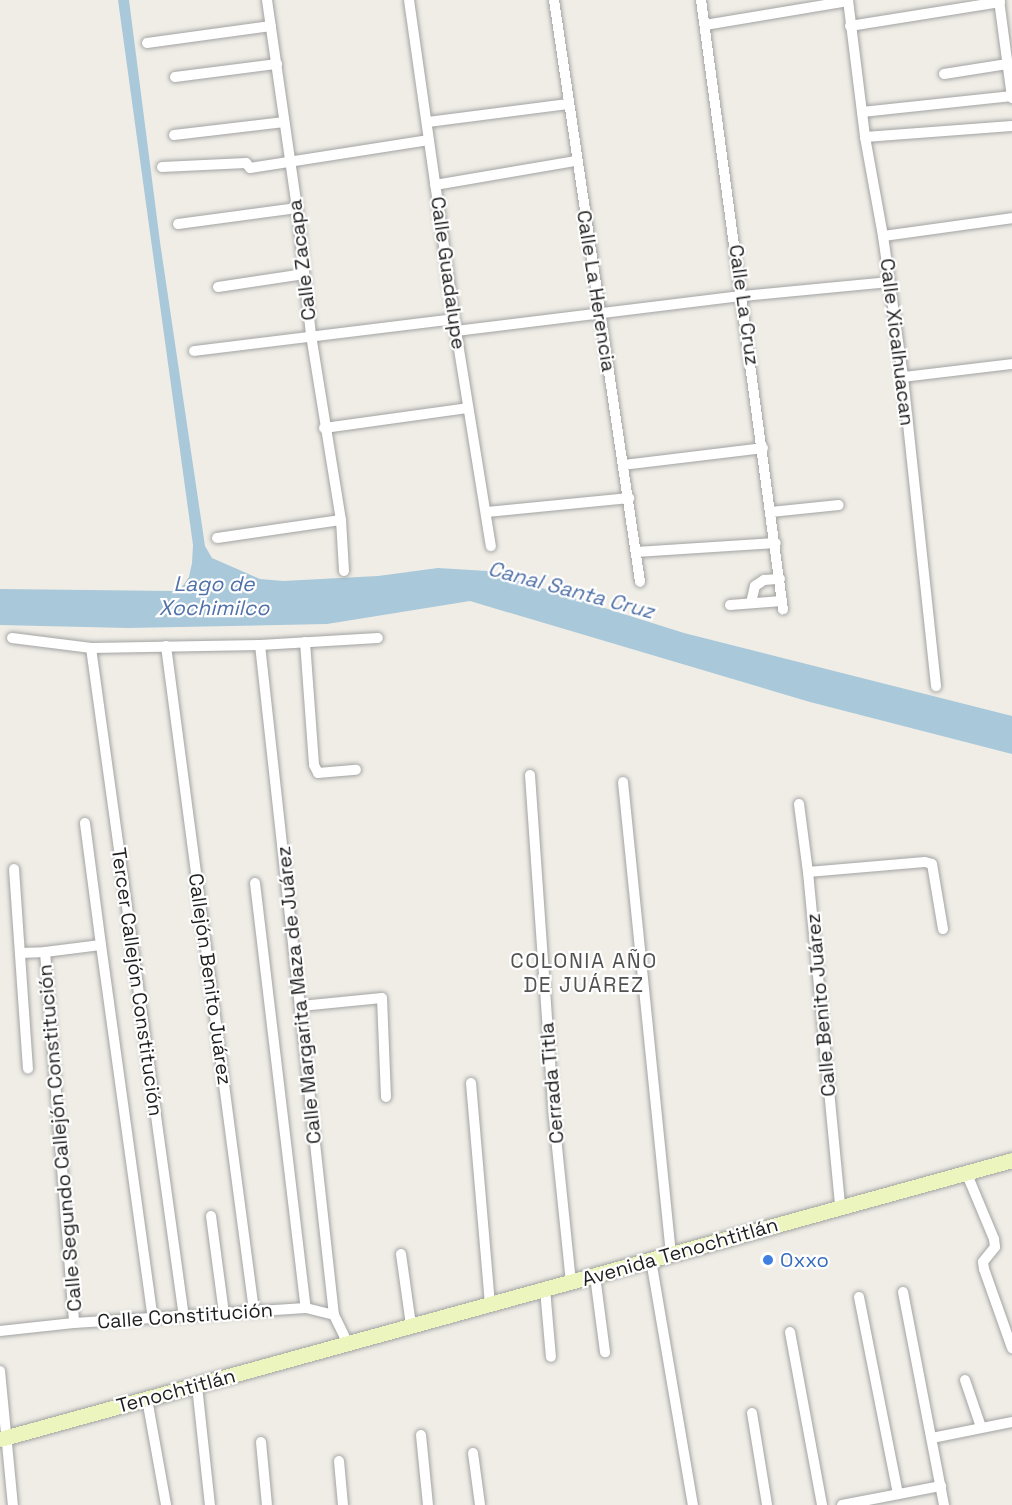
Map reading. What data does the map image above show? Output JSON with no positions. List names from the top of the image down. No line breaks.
{"streets":{"main road":["Avenida Tenochtitlán","Tenochtitlán"],"street":["Calle Zacapa","Calle Guadalupe","Calle La Herencia","Calle La Cruz","Calle Xicalhuacan","Callejón Benito Juárez","Tercer Callejón Constitución","Calle Margarita Maza de Juárez","Calle Benito Juárez","Cerrada Titla","Calle Segundo Callejón Constitución","Calle Constitución"]},"crossings":[["Callejón Benito Juárez","Calle Constitución"],["Tercer Callejón Constitución","Calle Constitución"],["Calle Margarita Maza de Juárez","Avenida Tenochtitlán"],["Calle Margarita Maza de Juárez","Calle Constitución"],["Calle Margarita Maza de Juárez","Tenochtitlán"],["Calle Benito Juárez","Avenida Tenochtitlán"],["Cerrada Titla","Avenida Tenochtitlán"],["Calle Segundo Callejón Constitución","Calle Constitución"],["Avenida Tenochtitlán","Tenochtitlán"]],"districts":["COLONIA AÑO DE JUÁREZ"],"water":["Lago de Xochimilco","Canal Santa Cruz"],"places":["Oxxo"]}
